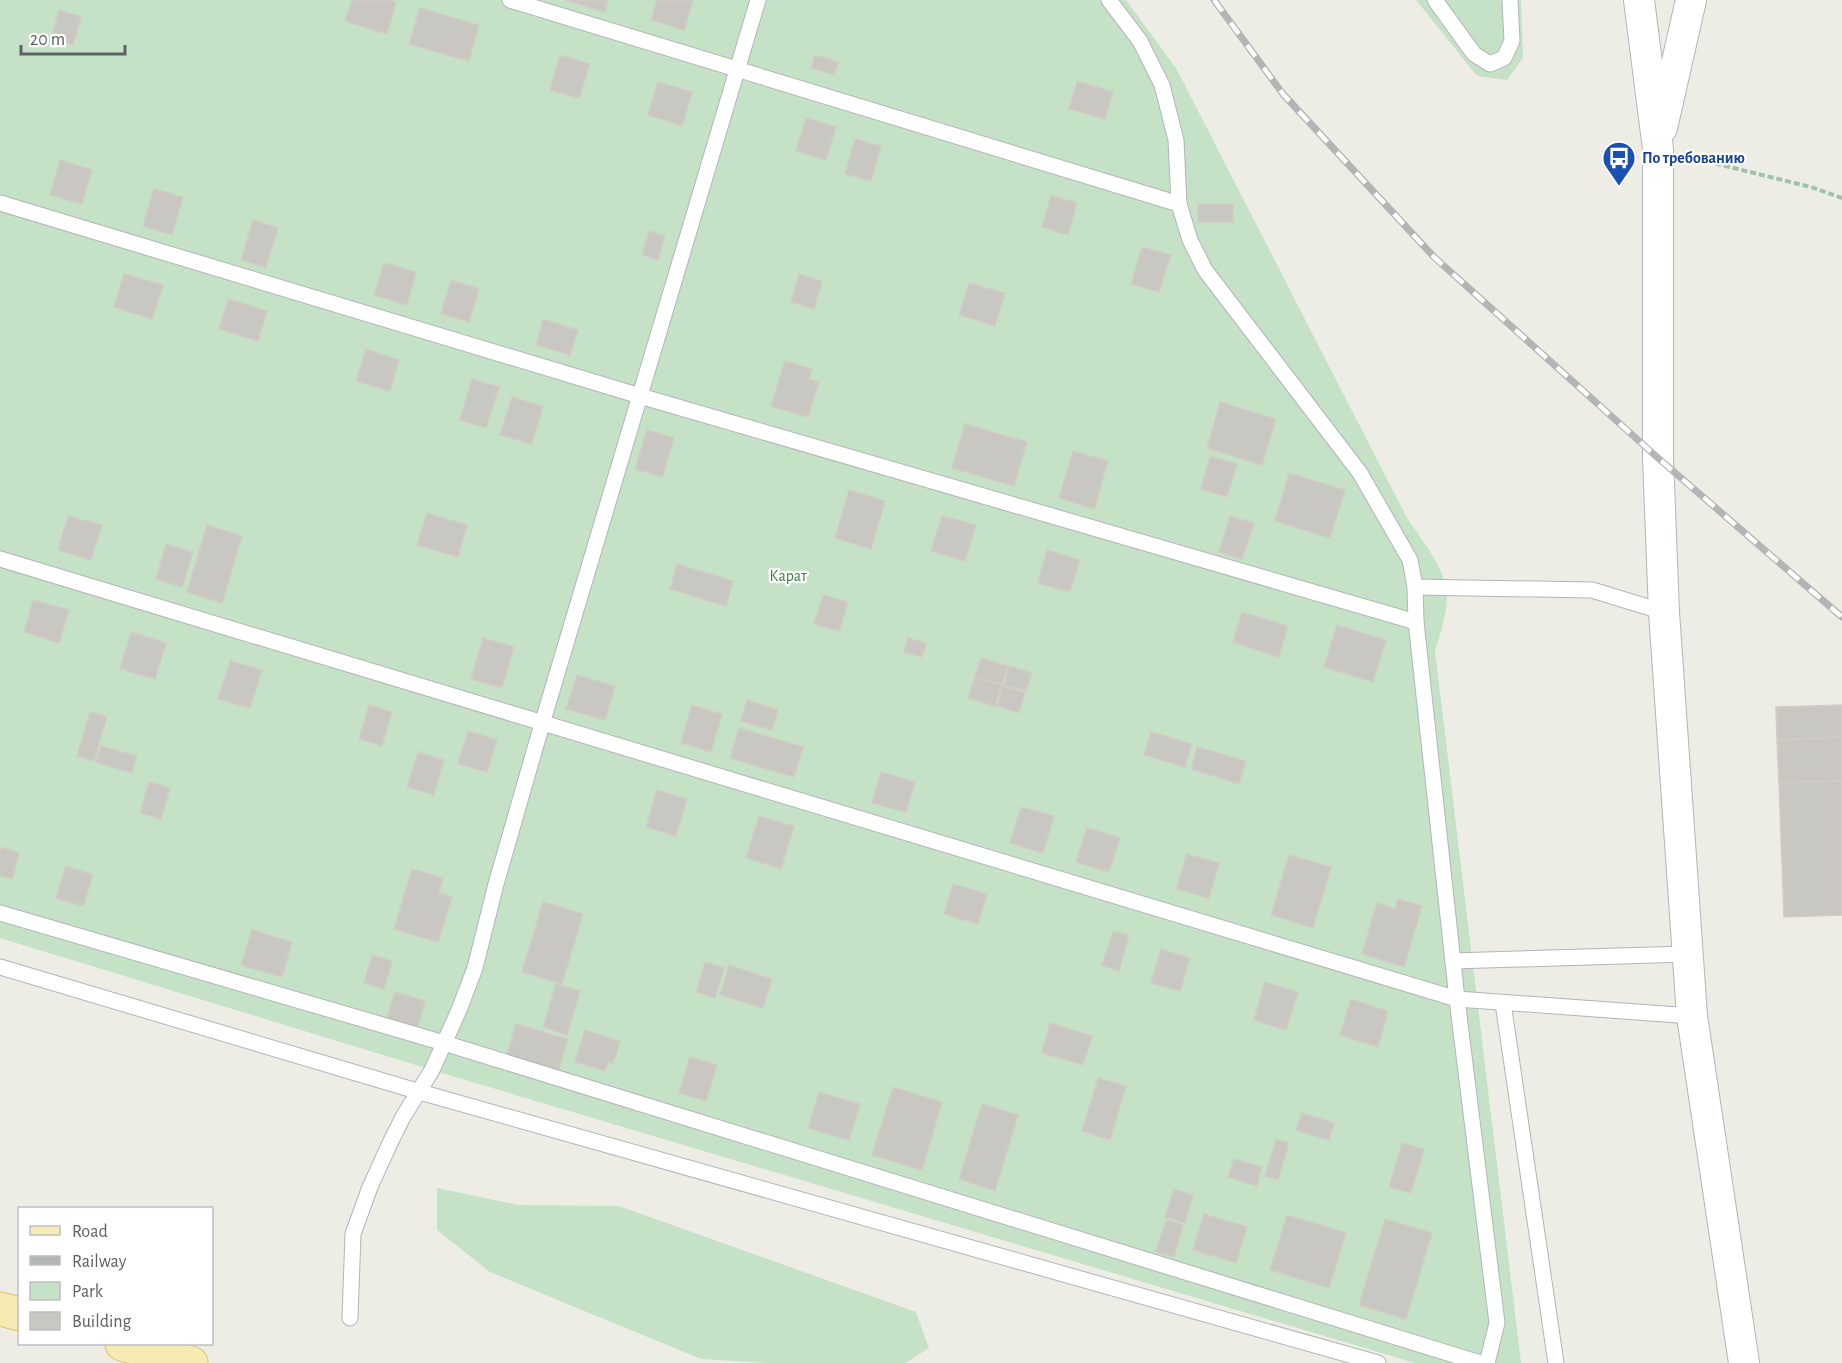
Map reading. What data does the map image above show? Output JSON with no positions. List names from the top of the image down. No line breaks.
{"parks":["Карат"],"places":{"bus stop":["По требованию"]},"legend":["Road","Railway","Park","Building"],"scale_bar":"20 m"}
